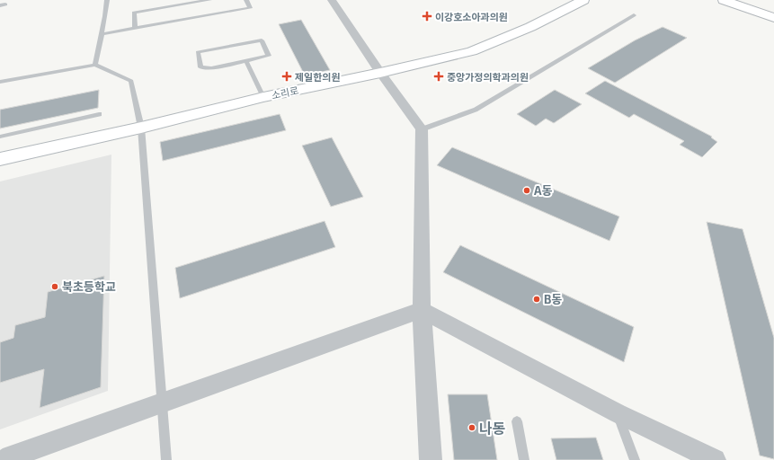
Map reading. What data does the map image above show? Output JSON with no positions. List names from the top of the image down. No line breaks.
{"streets":{"street":["소리로"]},"places":{"health":["이강호소아과의원","제일한의원","중앙가정의학과의원"],"other":["A동","북초등학교","B동","나동"]}}
